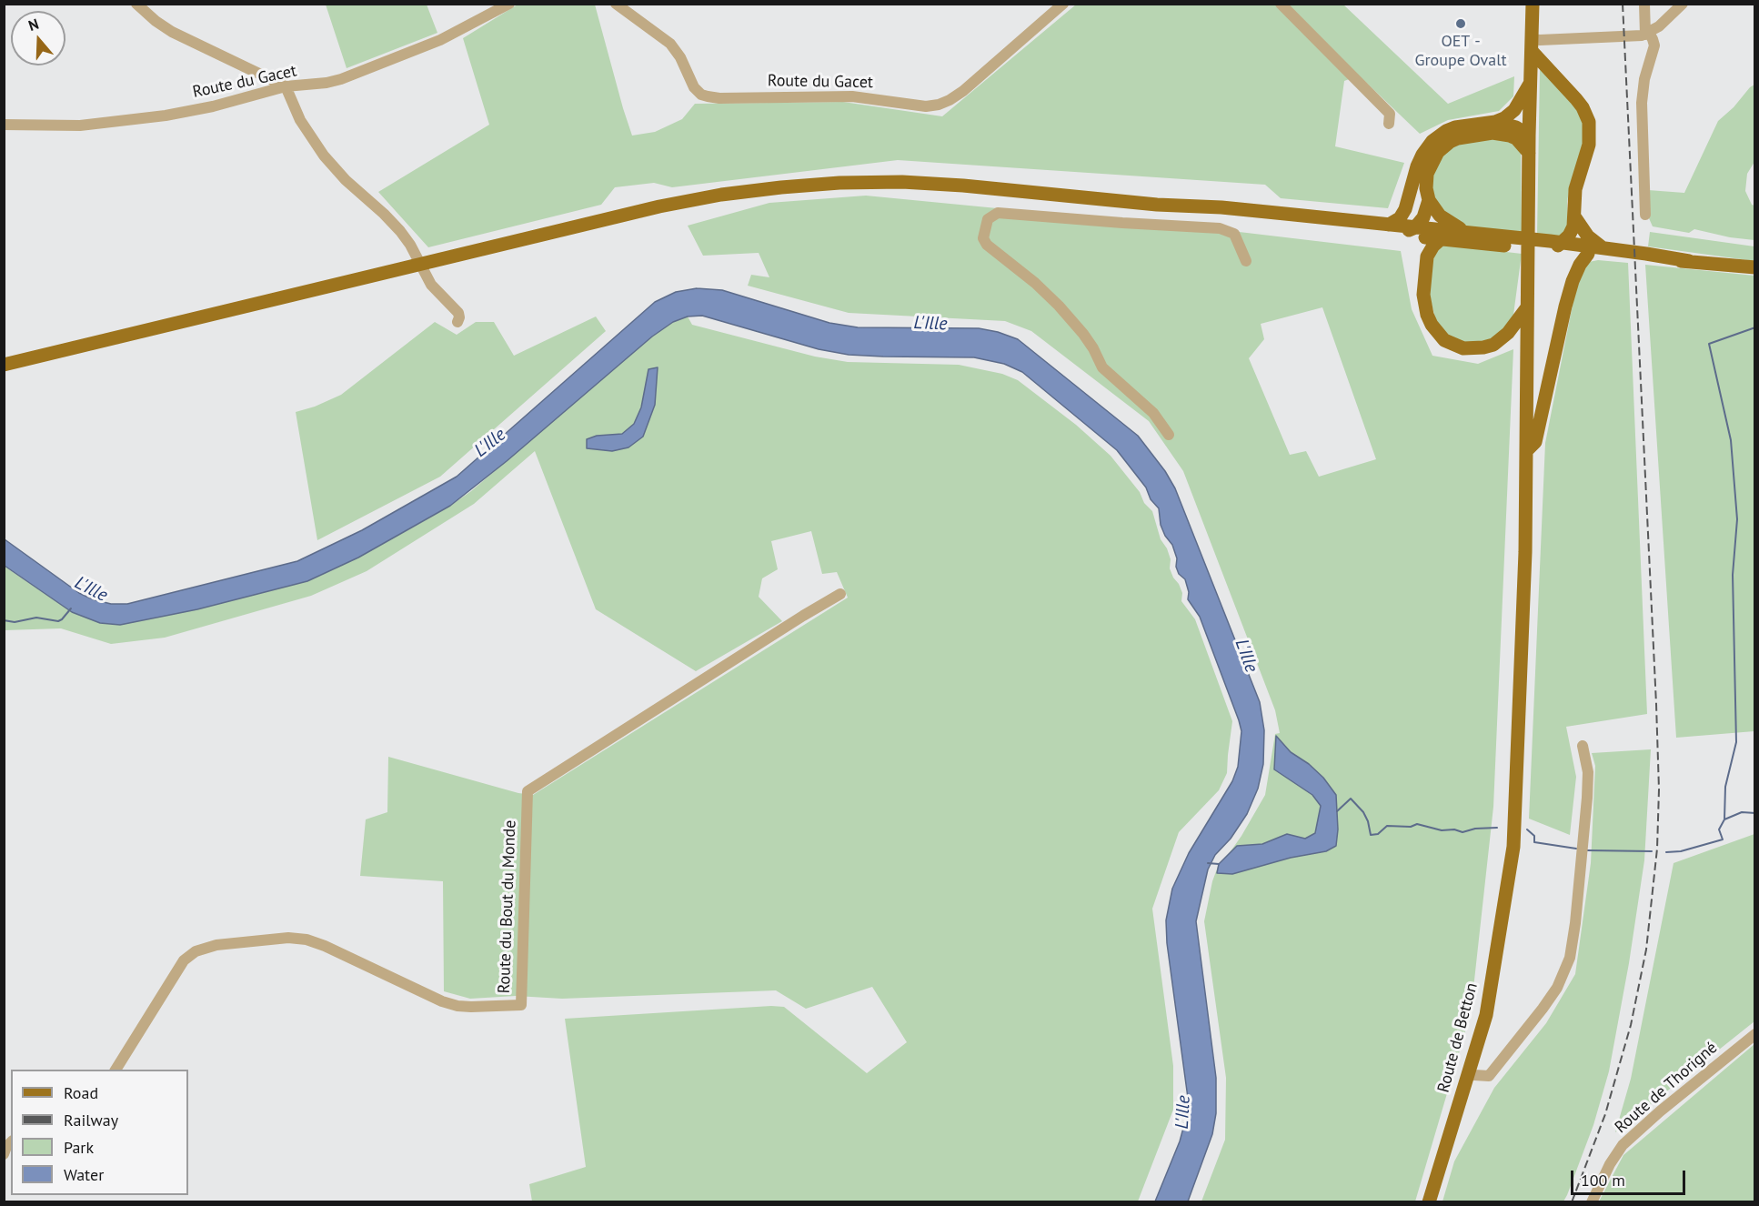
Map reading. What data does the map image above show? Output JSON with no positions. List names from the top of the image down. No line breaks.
{"streets":{"main road":["Route de Betton"],"street":["Route du Gacet","Route du Bout du Monde","Route de Thorigné"]},"water":["L'Ille"],"places":["OET - Groupe Ovalt"],"legend":["Road","Railway","Park","Water"],"scale_bar":"100 m","north":"top"}
